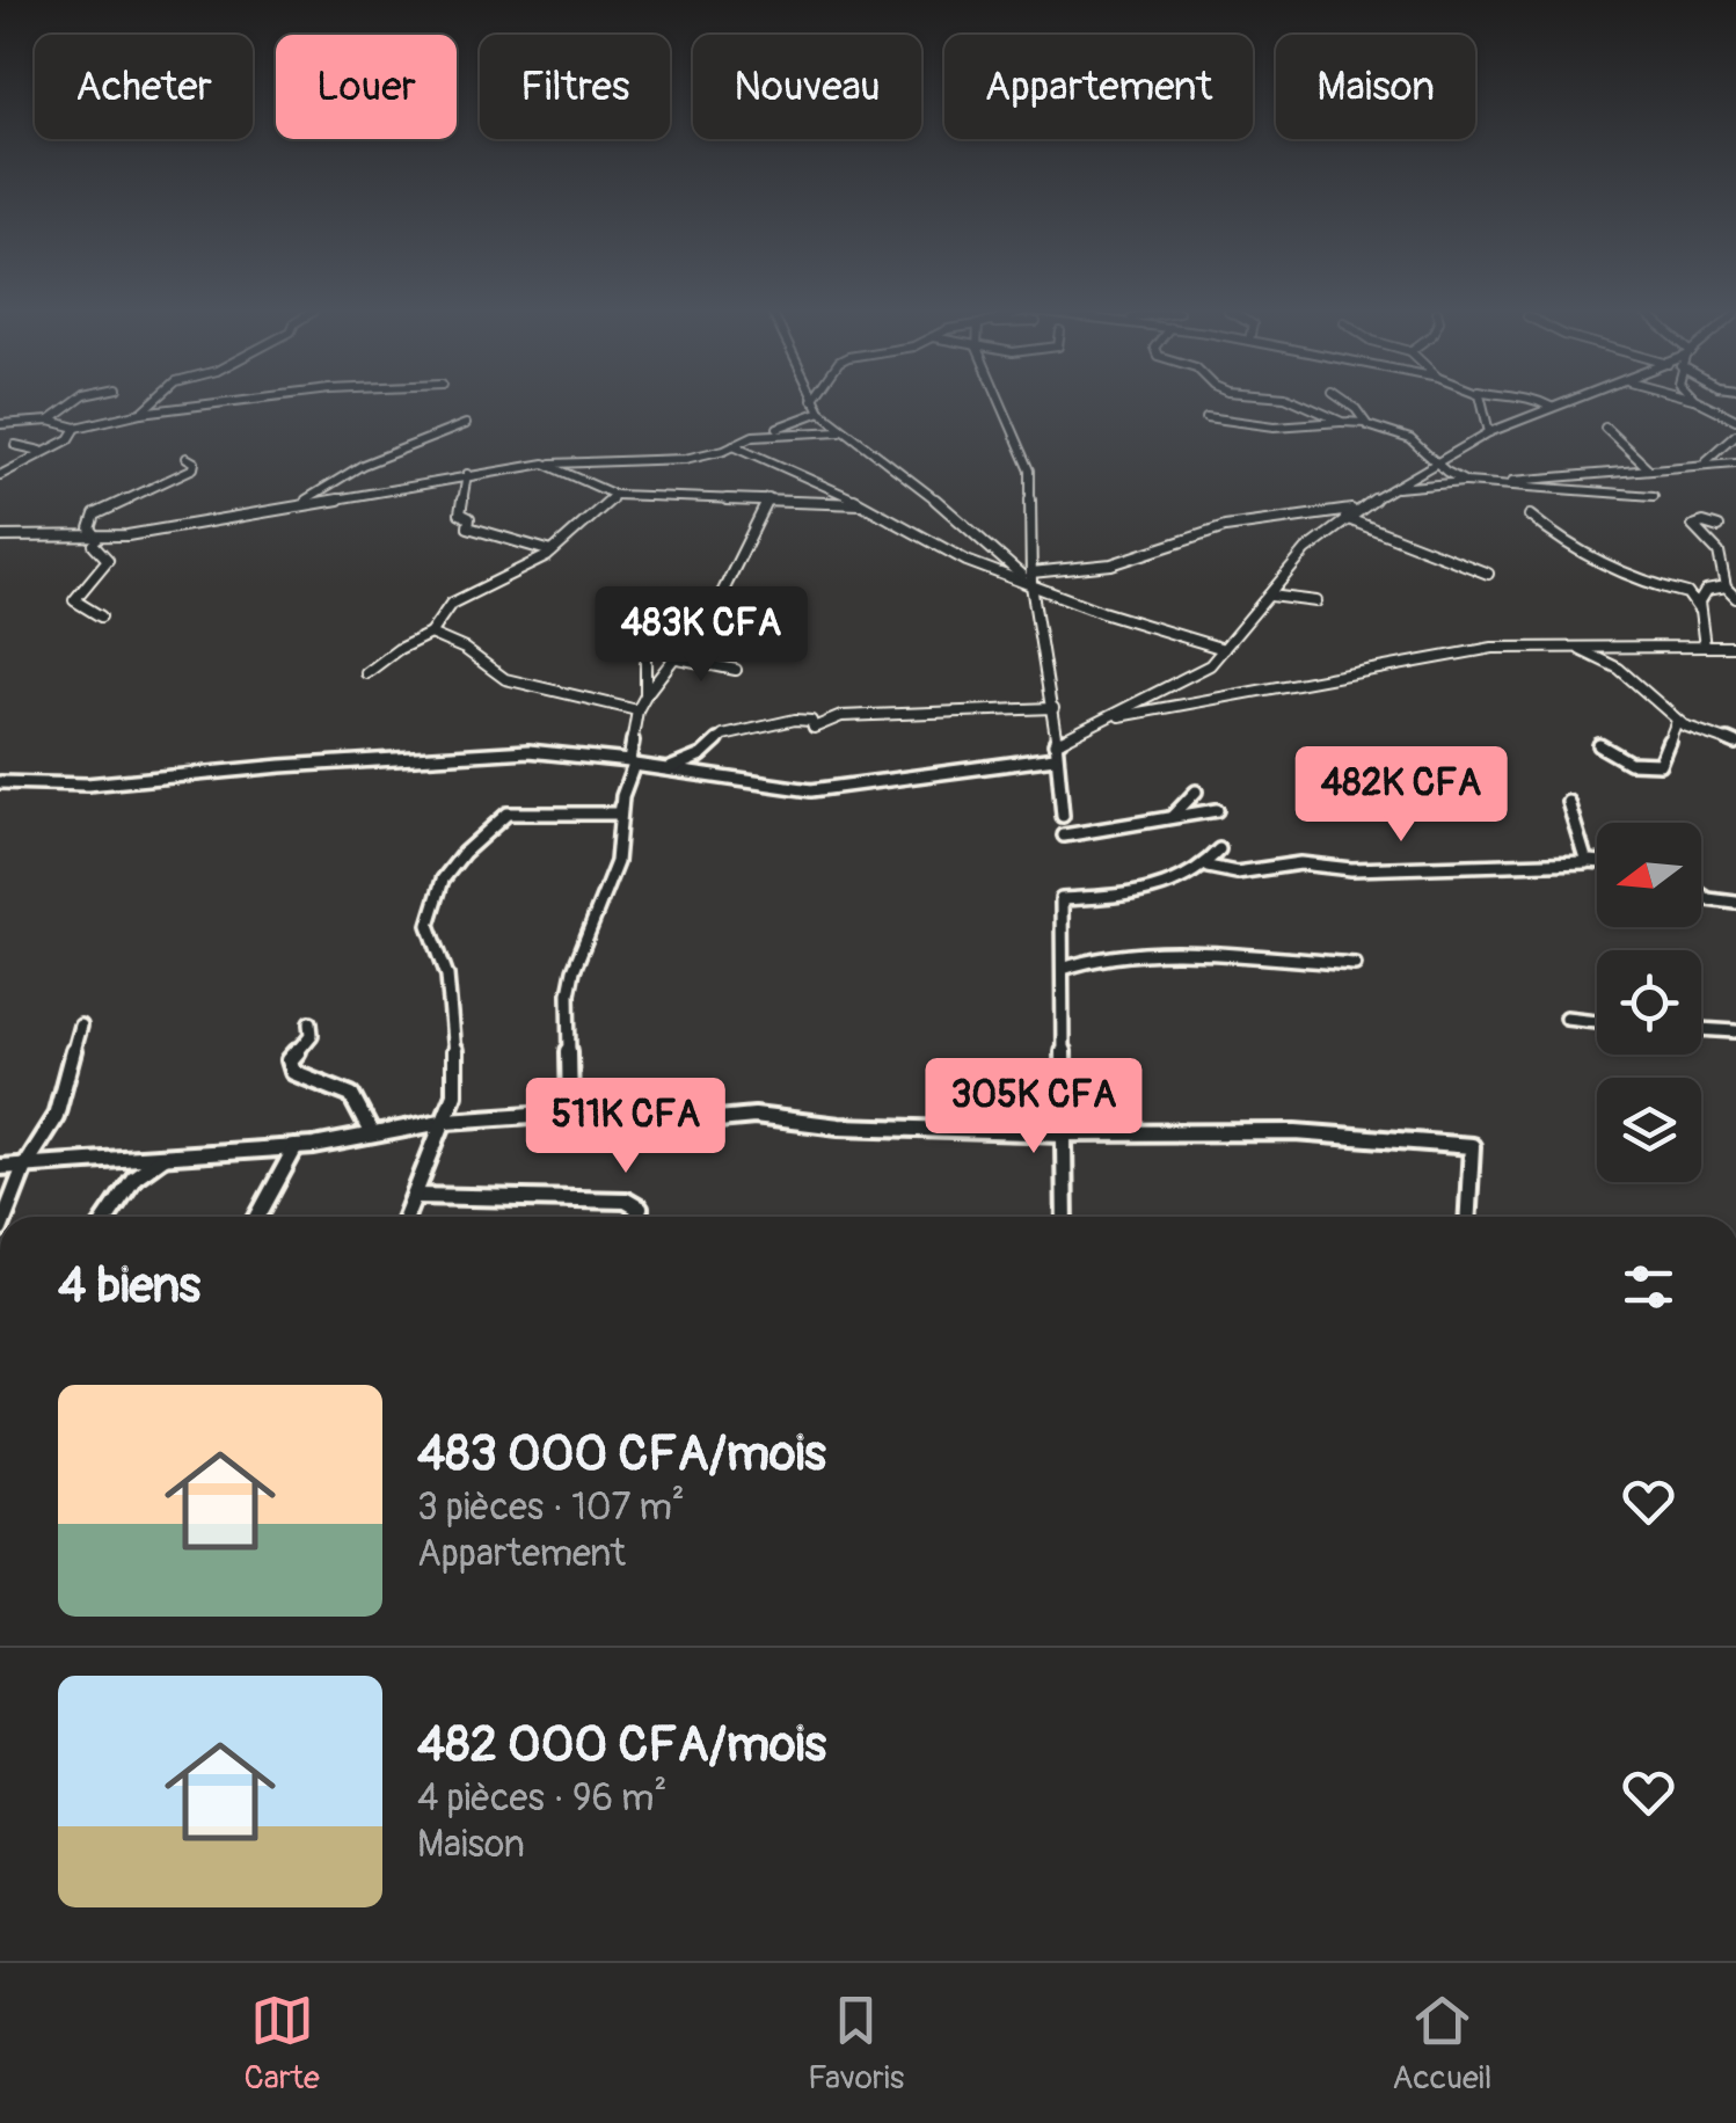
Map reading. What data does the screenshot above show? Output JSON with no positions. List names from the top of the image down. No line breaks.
{"north":"left","page":{"chip":["Acheter","Louer","Filtres","Nouveau","Appartement","Maison"],"price":["483K CFA","482K CFA","305K CFA","511K CFA"],"heading":"4 biens","list":[{"name":"483 000 CFA/mois","note":"3 pièces · 107 m² · Appartement"},{"name":"482 000 CFA/mois","note":"4 pièces · 96 m² · Maison"}],"tabs":["Carte","Favoris","Accueil"]}}
